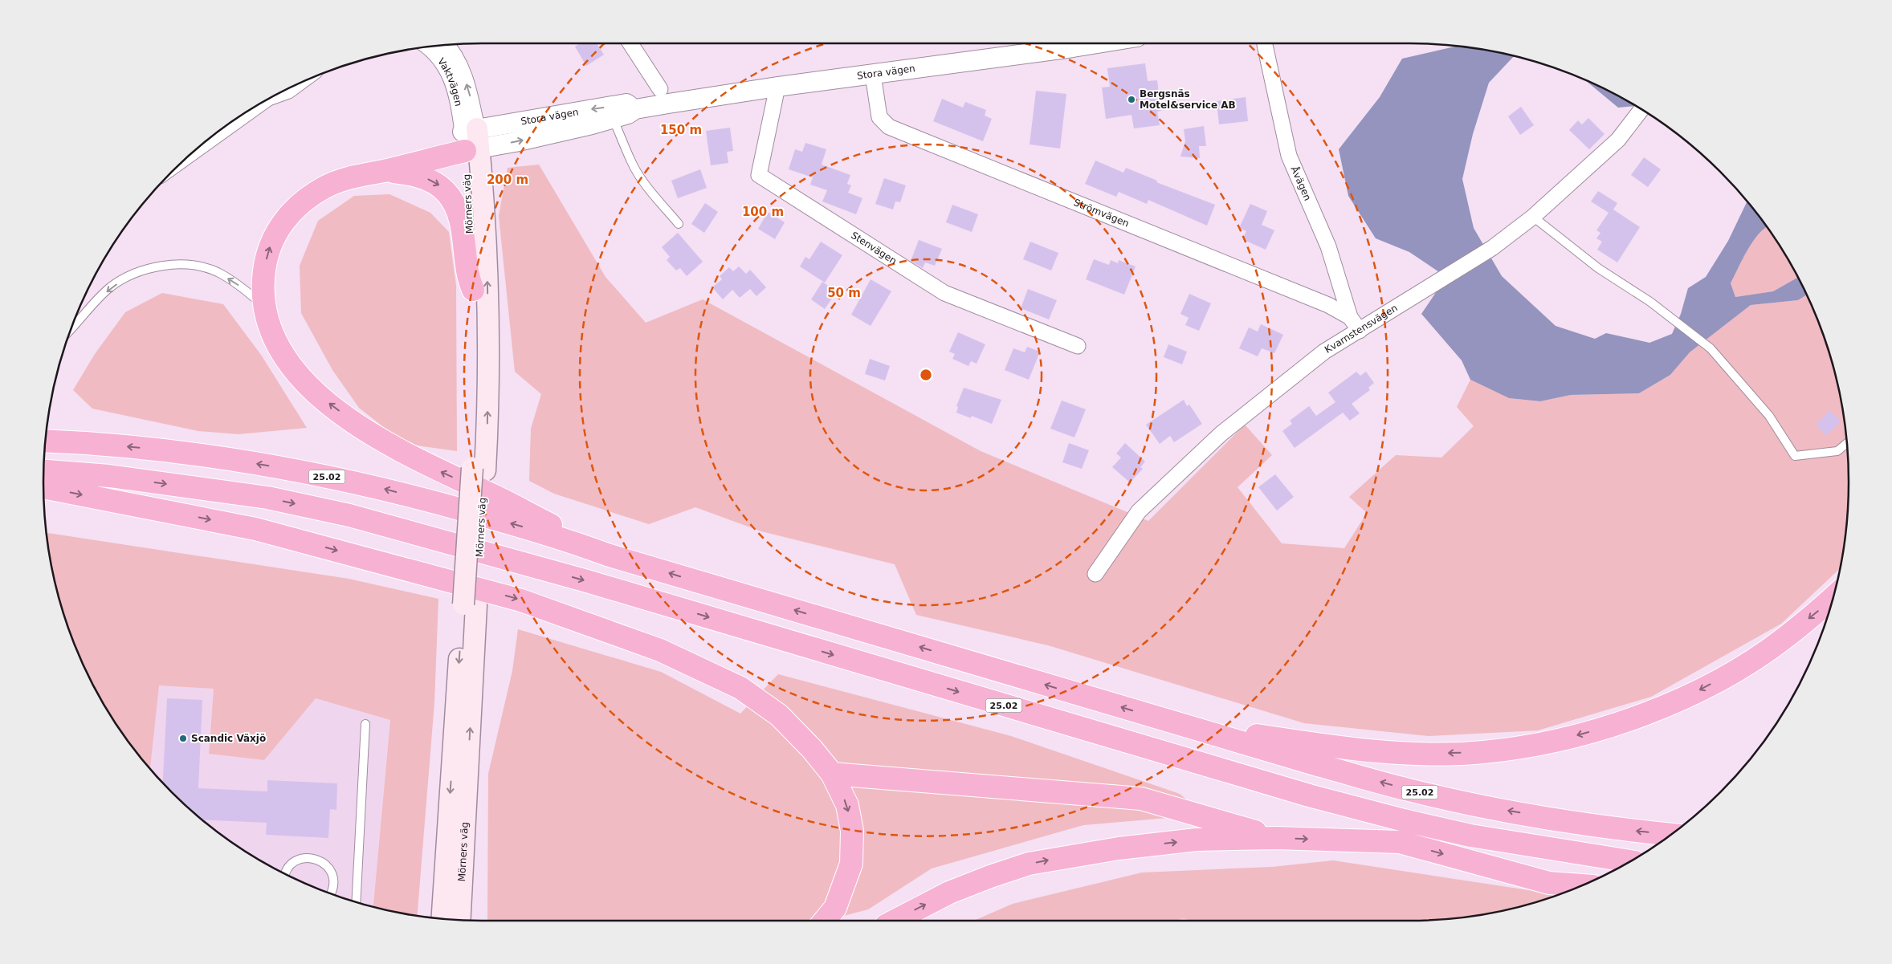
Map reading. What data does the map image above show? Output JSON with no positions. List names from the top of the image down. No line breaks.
{"streets":{"highway":["25.02"],"main road":["Mörners väg"],"street":["Stora vägen","Vaktvägen","Åvägen","Strömvägen","Stenvägen","Kvarnstensvägen"]},"crossings":[["Stora vägen","Vaktvägen"],["Stora vägen","Mörners väg"],["Stora vägen","Strömvägen"],["Stora vägen","Stenvägen"],["Vaktvägen","Mörners väg"],["Åvägen","Strömvägen"],["Strömvägen","Kvarnstensvägen"]],"places":["Bergsnäs Motel&service AB","Scandic Växjö"],"rings":["150 m","200 m","100 m","50 m"]}
